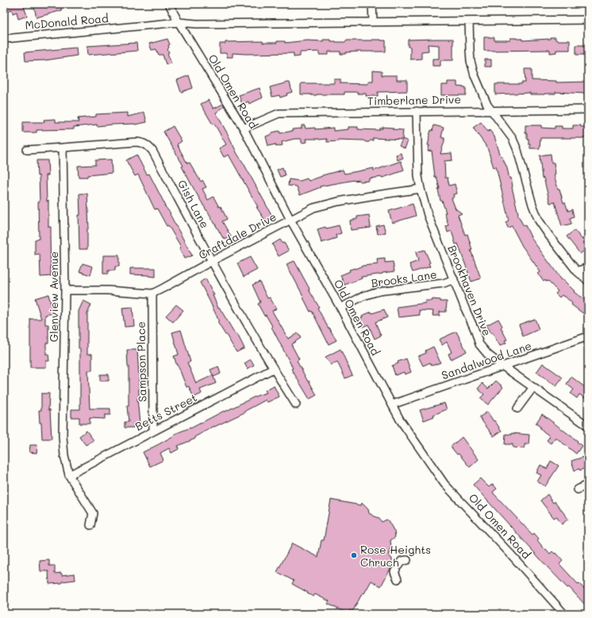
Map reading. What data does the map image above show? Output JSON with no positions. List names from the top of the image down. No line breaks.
{"streets":{"street":["McDonald Road","Old Omen Road","Timberlane Drive","Gish Lane","Craftdale Drive","Brooks Lane","Brookhaven Drive","Glenview Avenue","Sandalwood Lane","Sampson Place","Betts Street"]},"crossings":[["McDonald Road","Old Omen Road"],["Old Omen Road","Timberlane Drive"],["Old Omen Road","Craftdale Drive"],["Old Omen Road","Brooks Lane"],["Old Omen Road","Sandalwood Lane"],["Timberlane Drive","Brookhaven Drive"],["Gish Lane","Craftdale Drive"],["Gish Lane","Glenview Avenue"],["Gish Lane","Betts Street"],["Craftdale Drive","Brookhaven Drive"],["Craftdale Drive","Sampson Place"],["Brooks Lane","Brookhaven Drive"],["Brookhaven Drive","Sandalwood Lane"],["Glenview Avenue","Betts Street"],["Sampson Place","Betts Street"]],"places":["Rose Heights Chruch"]}
